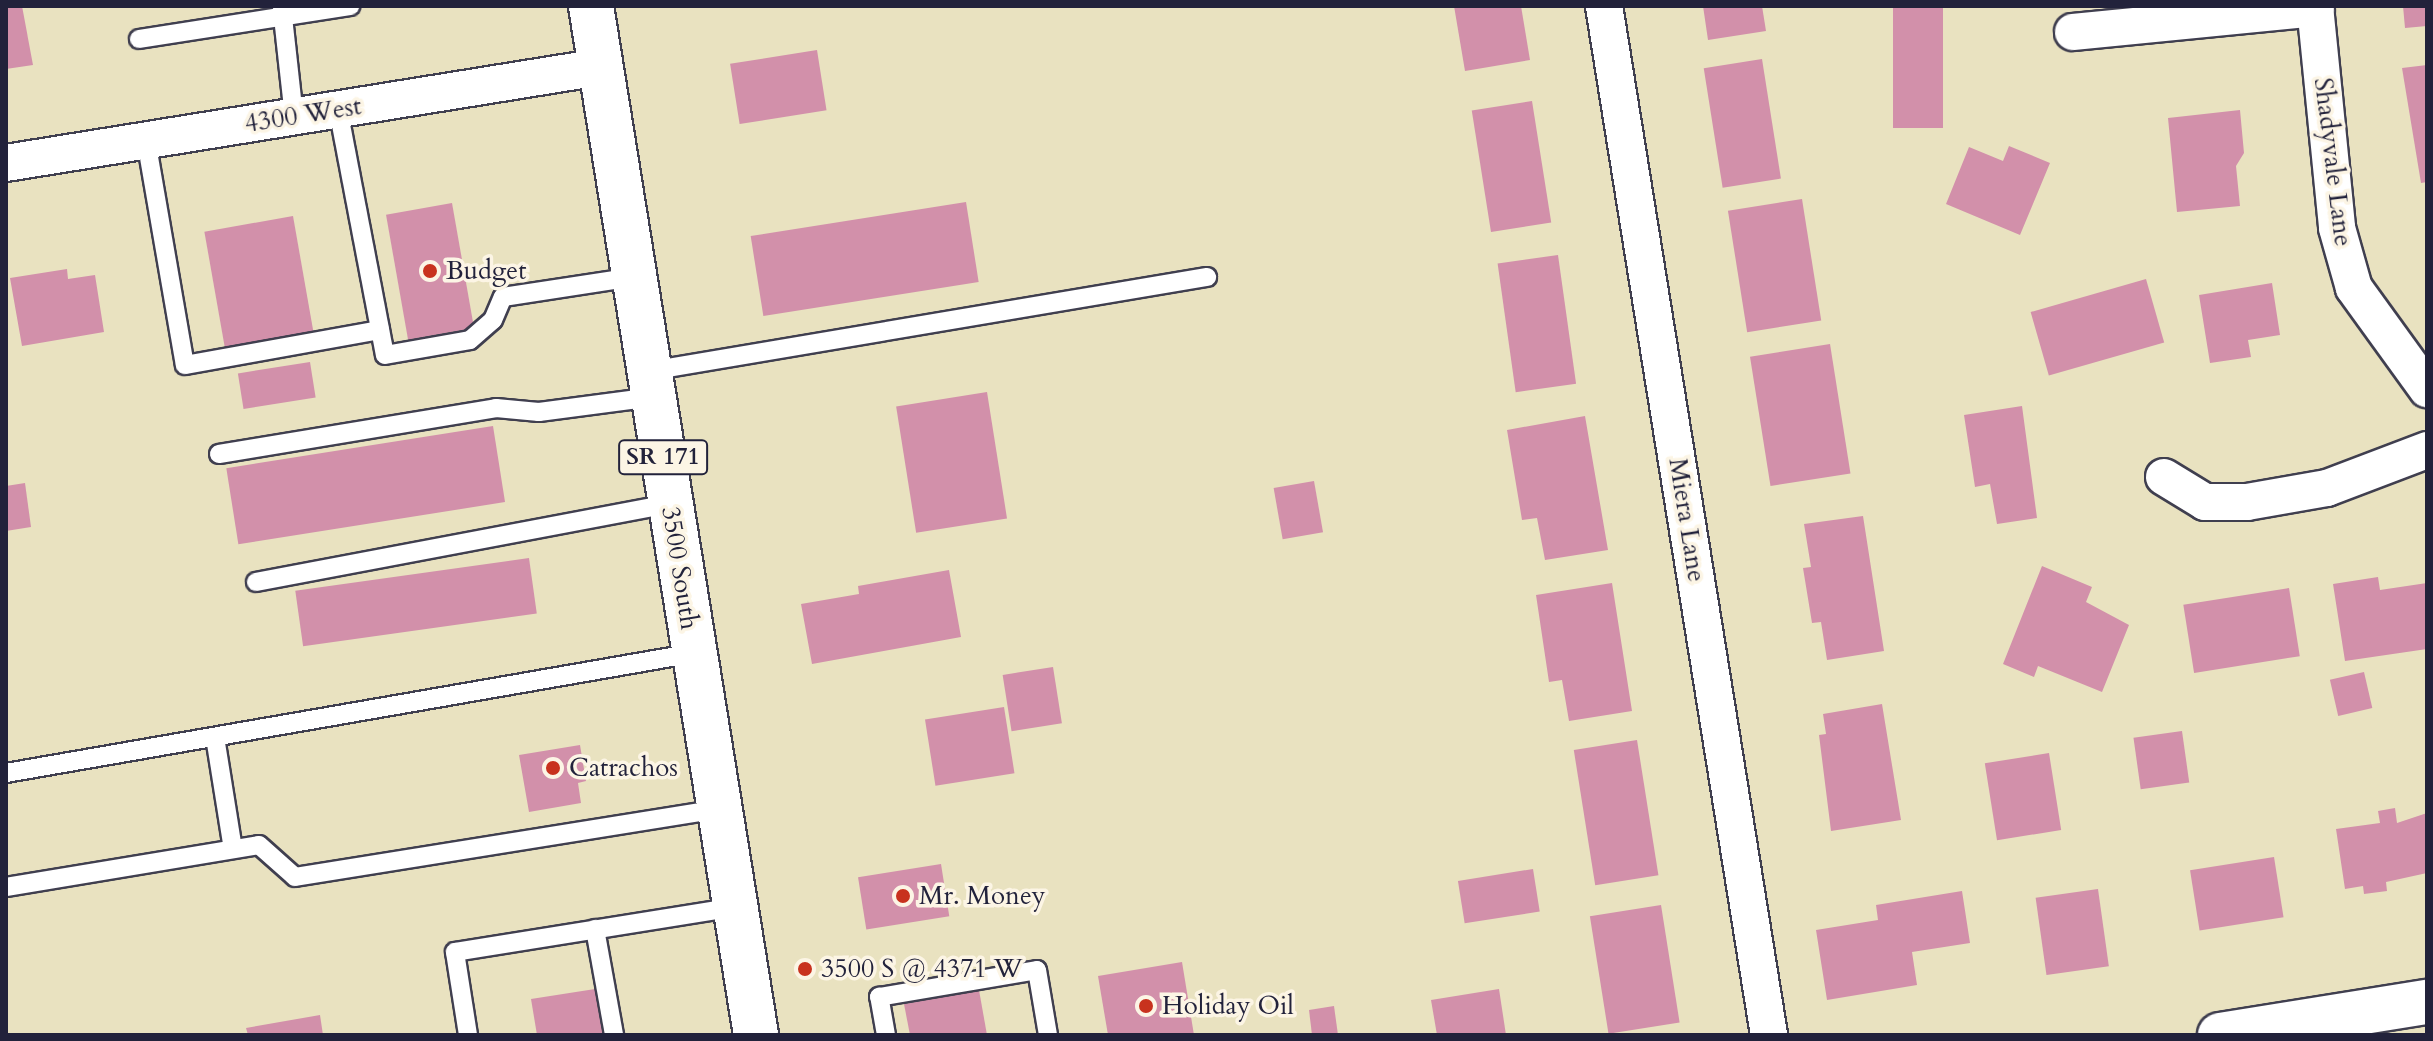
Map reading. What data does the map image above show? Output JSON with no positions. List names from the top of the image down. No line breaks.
{"streets":{"main road":["SR 171","3500 South"],"street":["4300 West","Shadyvale Lane","Miera Lane"]},"crossings":[["4300 West","3500 South"]],"places":["Budget","Catrachos","Mr. Money","3500 S @ 4371 W","Holiday Oil"]}
